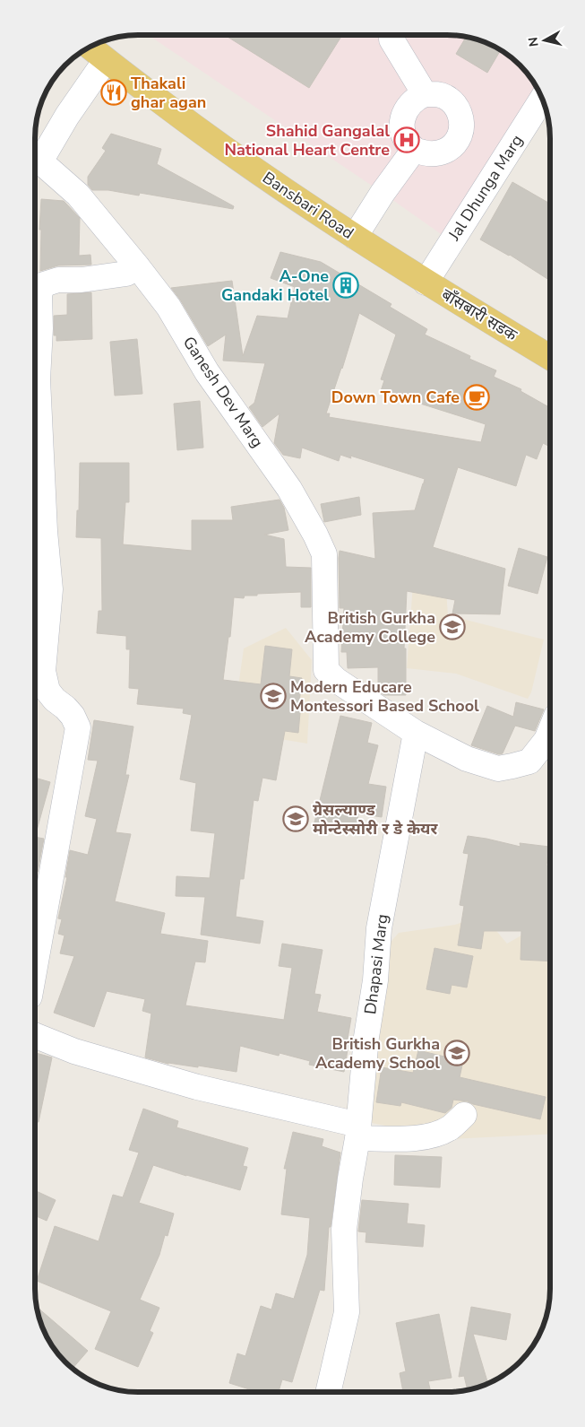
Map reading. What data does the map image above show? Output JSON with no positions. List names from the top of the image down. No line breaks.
{"streets":{"main road":["Bansbari Road","बाँसबारी सडक"],"street":["Jal Dhunga Marg","Ganesh Dev Marg","Dhapasi Marg"]},"crossings":[["Jal Dhunga Marg","बाँसबारी सडक"],["Bansbari Road","बाँसबारी सडक"],["Bansbari Road","Ganesh Dev Marg"],["Ganesh Dev Marg","Dhapasi Marg"]],"places":{"restaurant":["Thakali ghar agan"],"hospital":["Shahid Gangalal National Heart Centre"],"building":["A-One Gandaki Hotel"],"cafe":["Down Town Cafe"],"school or university":["British Gurkha Academy College","Modern Educare Montessori Based School","ग्रेसल्याण्ड मोन्टेस्सोरी र डे केयर","British Gurkha Academy School"]},"north":"left"}
